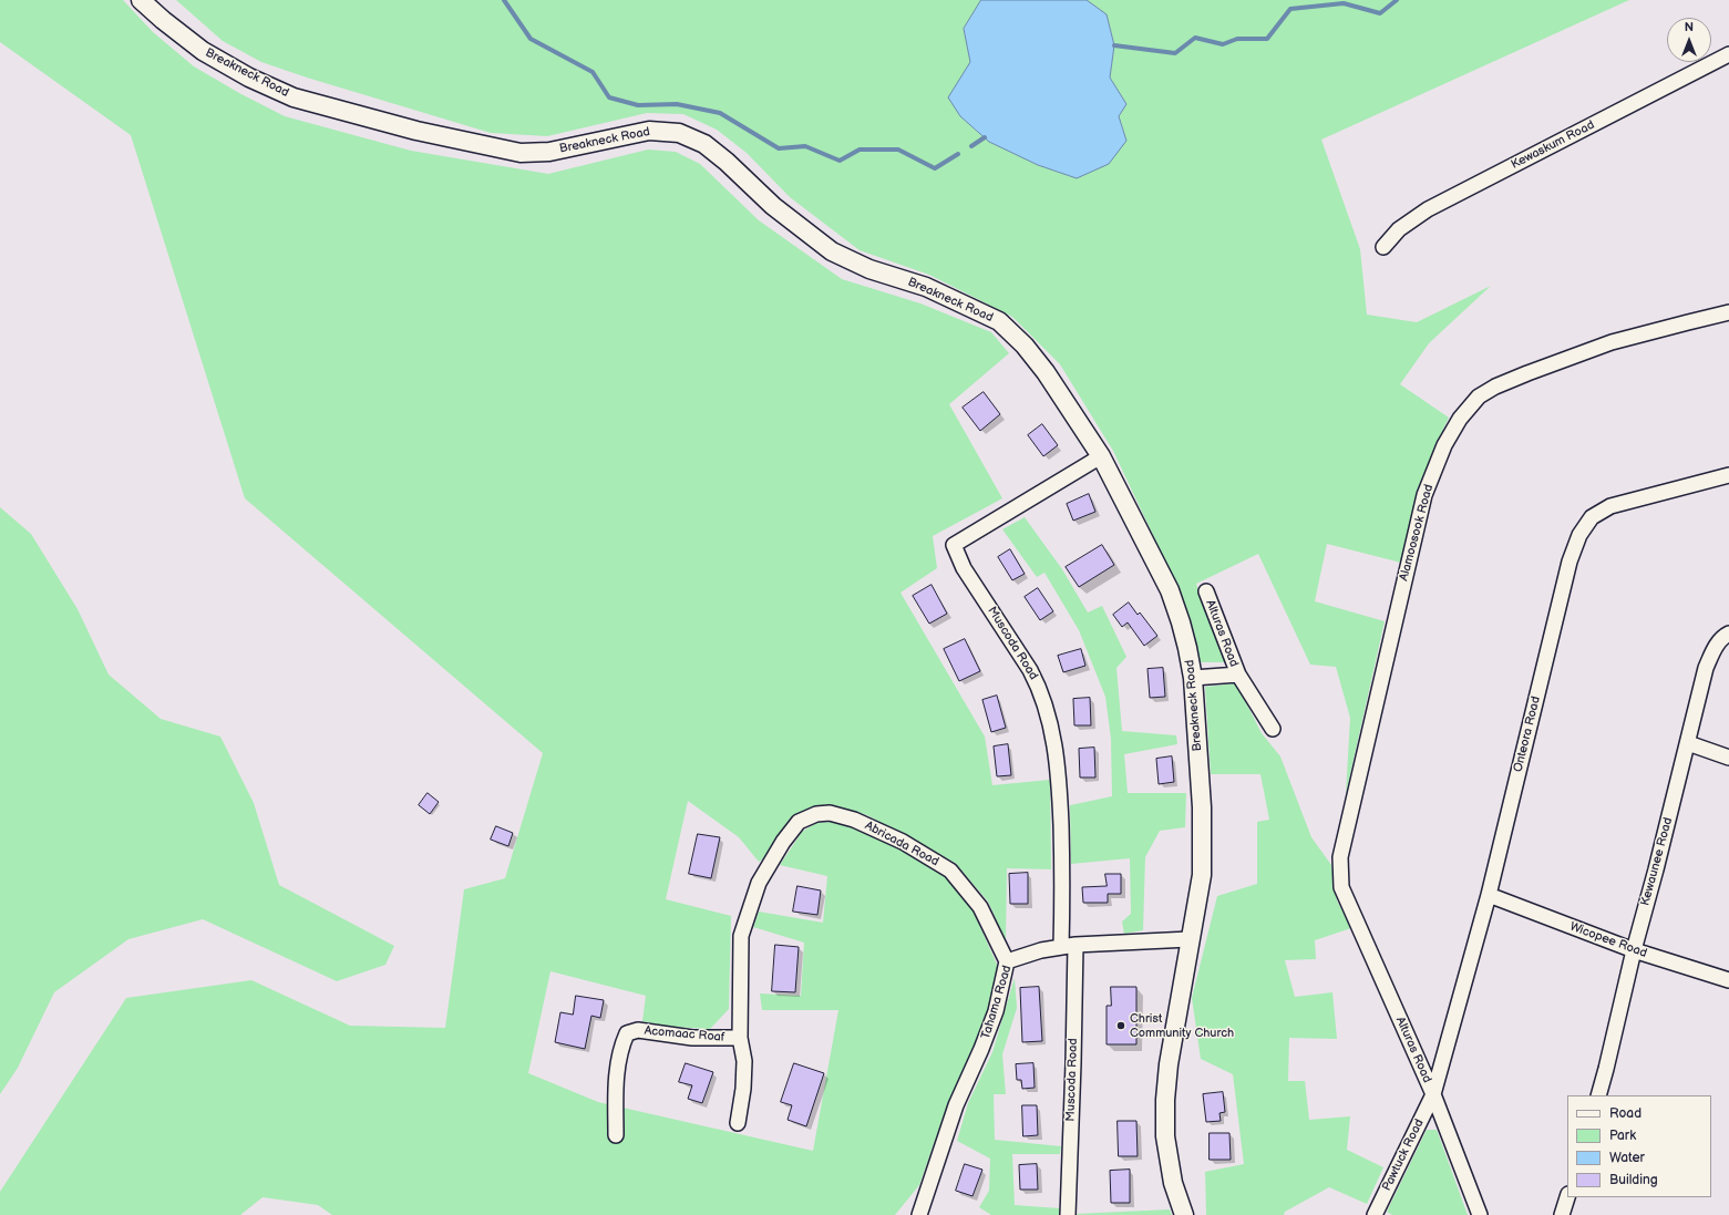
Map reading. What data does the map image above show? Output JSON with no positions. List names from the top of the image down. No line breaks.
{"streets":{"street":["Breakneck Road","Kewaskum Road","Alamoosook Road","Alturas Road","Muscoda Road","Onteora Road","Abricada Road","Kewaunee Road","Wicopee Road","Tahama Road","Acomaac Roaf","Pawtuck Road"]},"crossings":[["Breakneck Road","Alturas Road"],["Breakneck Road","Muscoda Road"],["Breakneck Road","Tahama Road"],["Alamoosook Road","Alturas Road"],["Alturas Road","Onteora Road"],["Alturas Road","Pawtuck Road"],["Muscoda Road","Tahama Road"],["Onteora Road","Wicopee Road"],["Onteora Road","Pawtuck Road"],["Abricada Road","Tahama Road"],["Abricada Road","Acomaac Roaf"],["Kewaunee Road","Wicopee Road"]],"places":["Christ Community Church"],"legend":["Road","Park","Water","Building"],"north":"top"}
